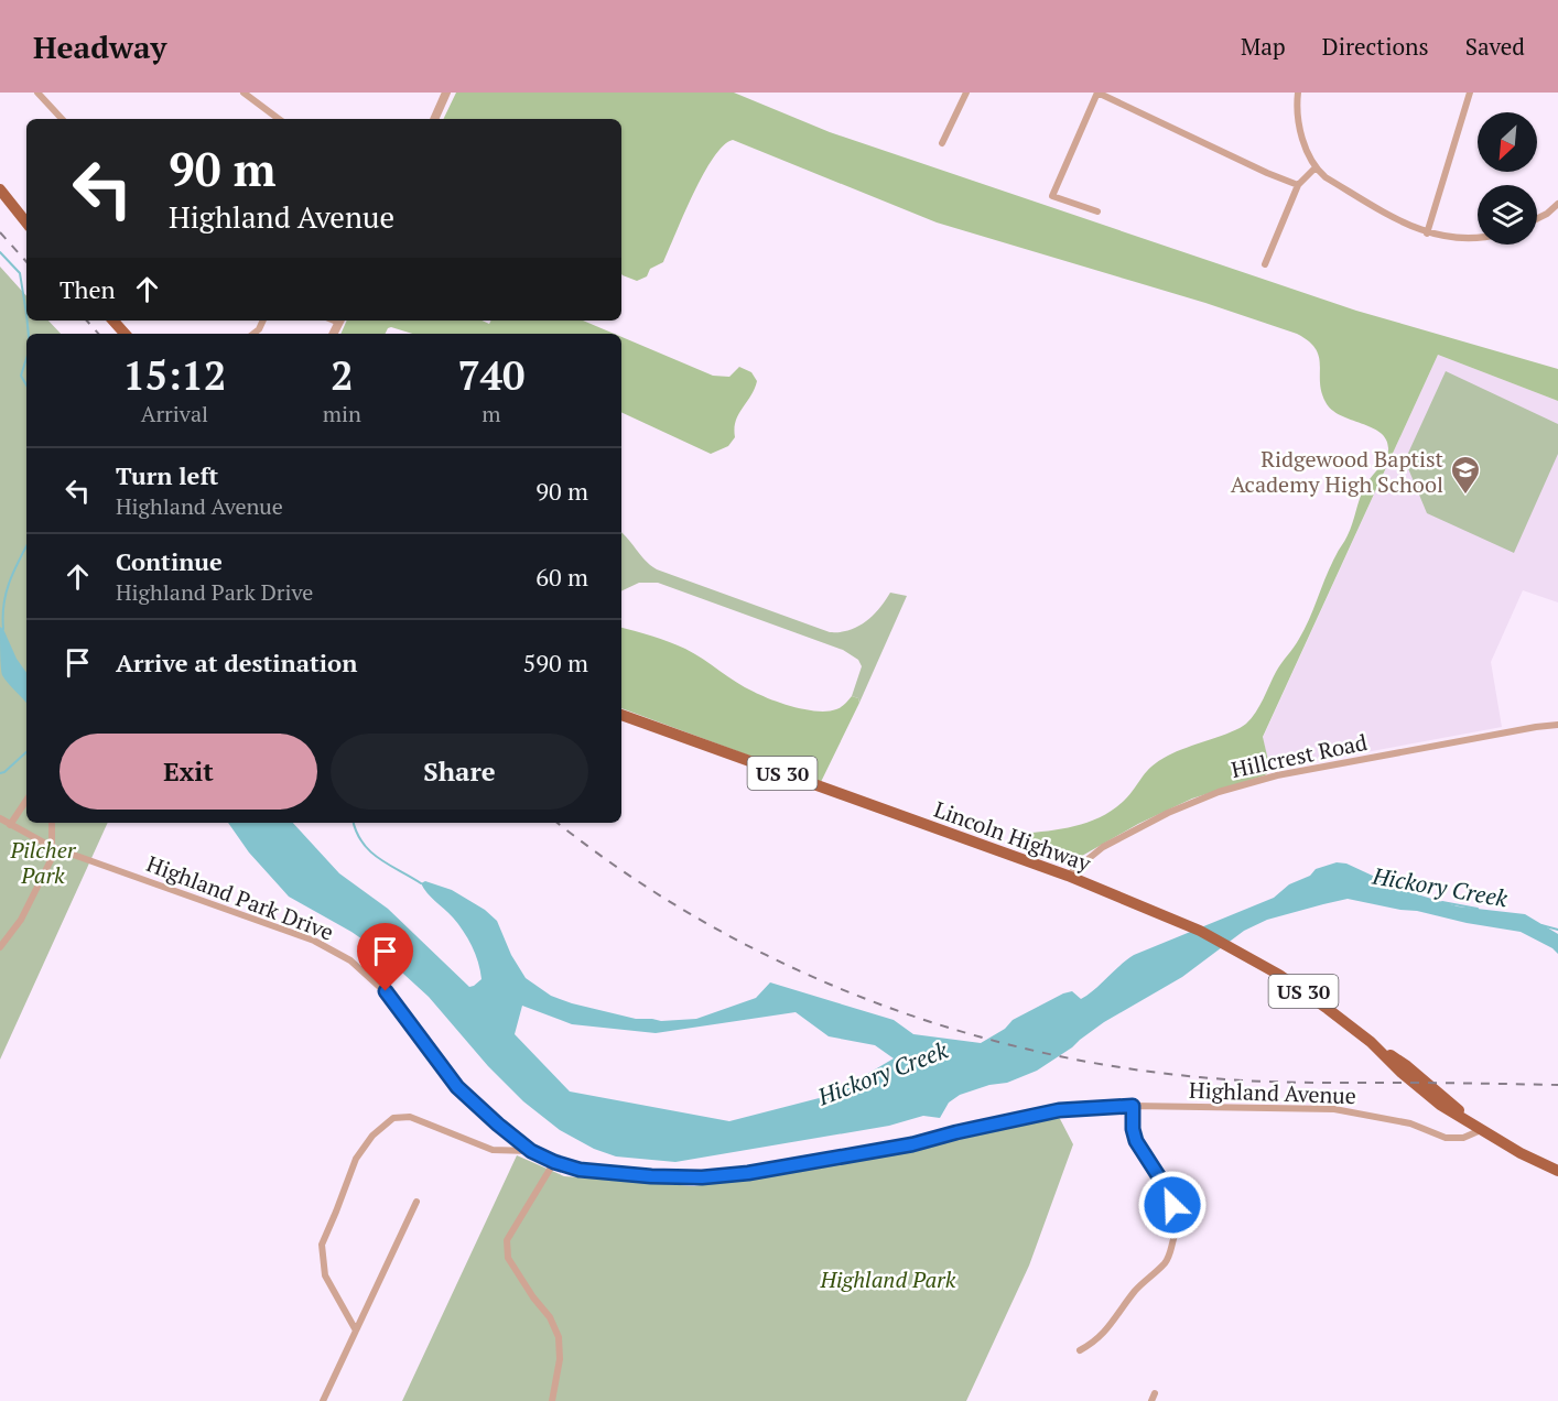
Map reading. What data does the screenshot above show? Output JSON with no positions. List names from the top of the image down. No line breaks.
{"streets":{"main road":["US 30","Lincoln Highway"],"street":["Hillcrest Road","Highland Park Drive","Highland Avenue"]},"crossings":[["Hillcrest Road","Lincoln Highway"],["US 30","Lincoln Highway"],["US 30","Highland Avenue"],["Lincoln Highway","Highland Avenue"],["Highland Park Drive","Highland Avenue"]],"water":["Hickory Creek"],"parks":["Pilcher Park","Highland Park"],"places":{"school or university":["Ridgewood Baptist Academy High School"]},"north":"bottom left","page":{"header":"Headway","nav":["Map","Directions","Saved"],"turn":["90 m","Highland Avenue"],"then":"Then","eta":["15:12","Arrival","2","min","740","m"],"list":[{"name":"Turn left","note":"Highland Avenue","value":"90 m"},{"name":"Continue","note":"Highland Park Drive","value":"60 m"},{"name":"Arrive at destination","value":"590 m"}],"buttons":["Exit","Share"]}}
